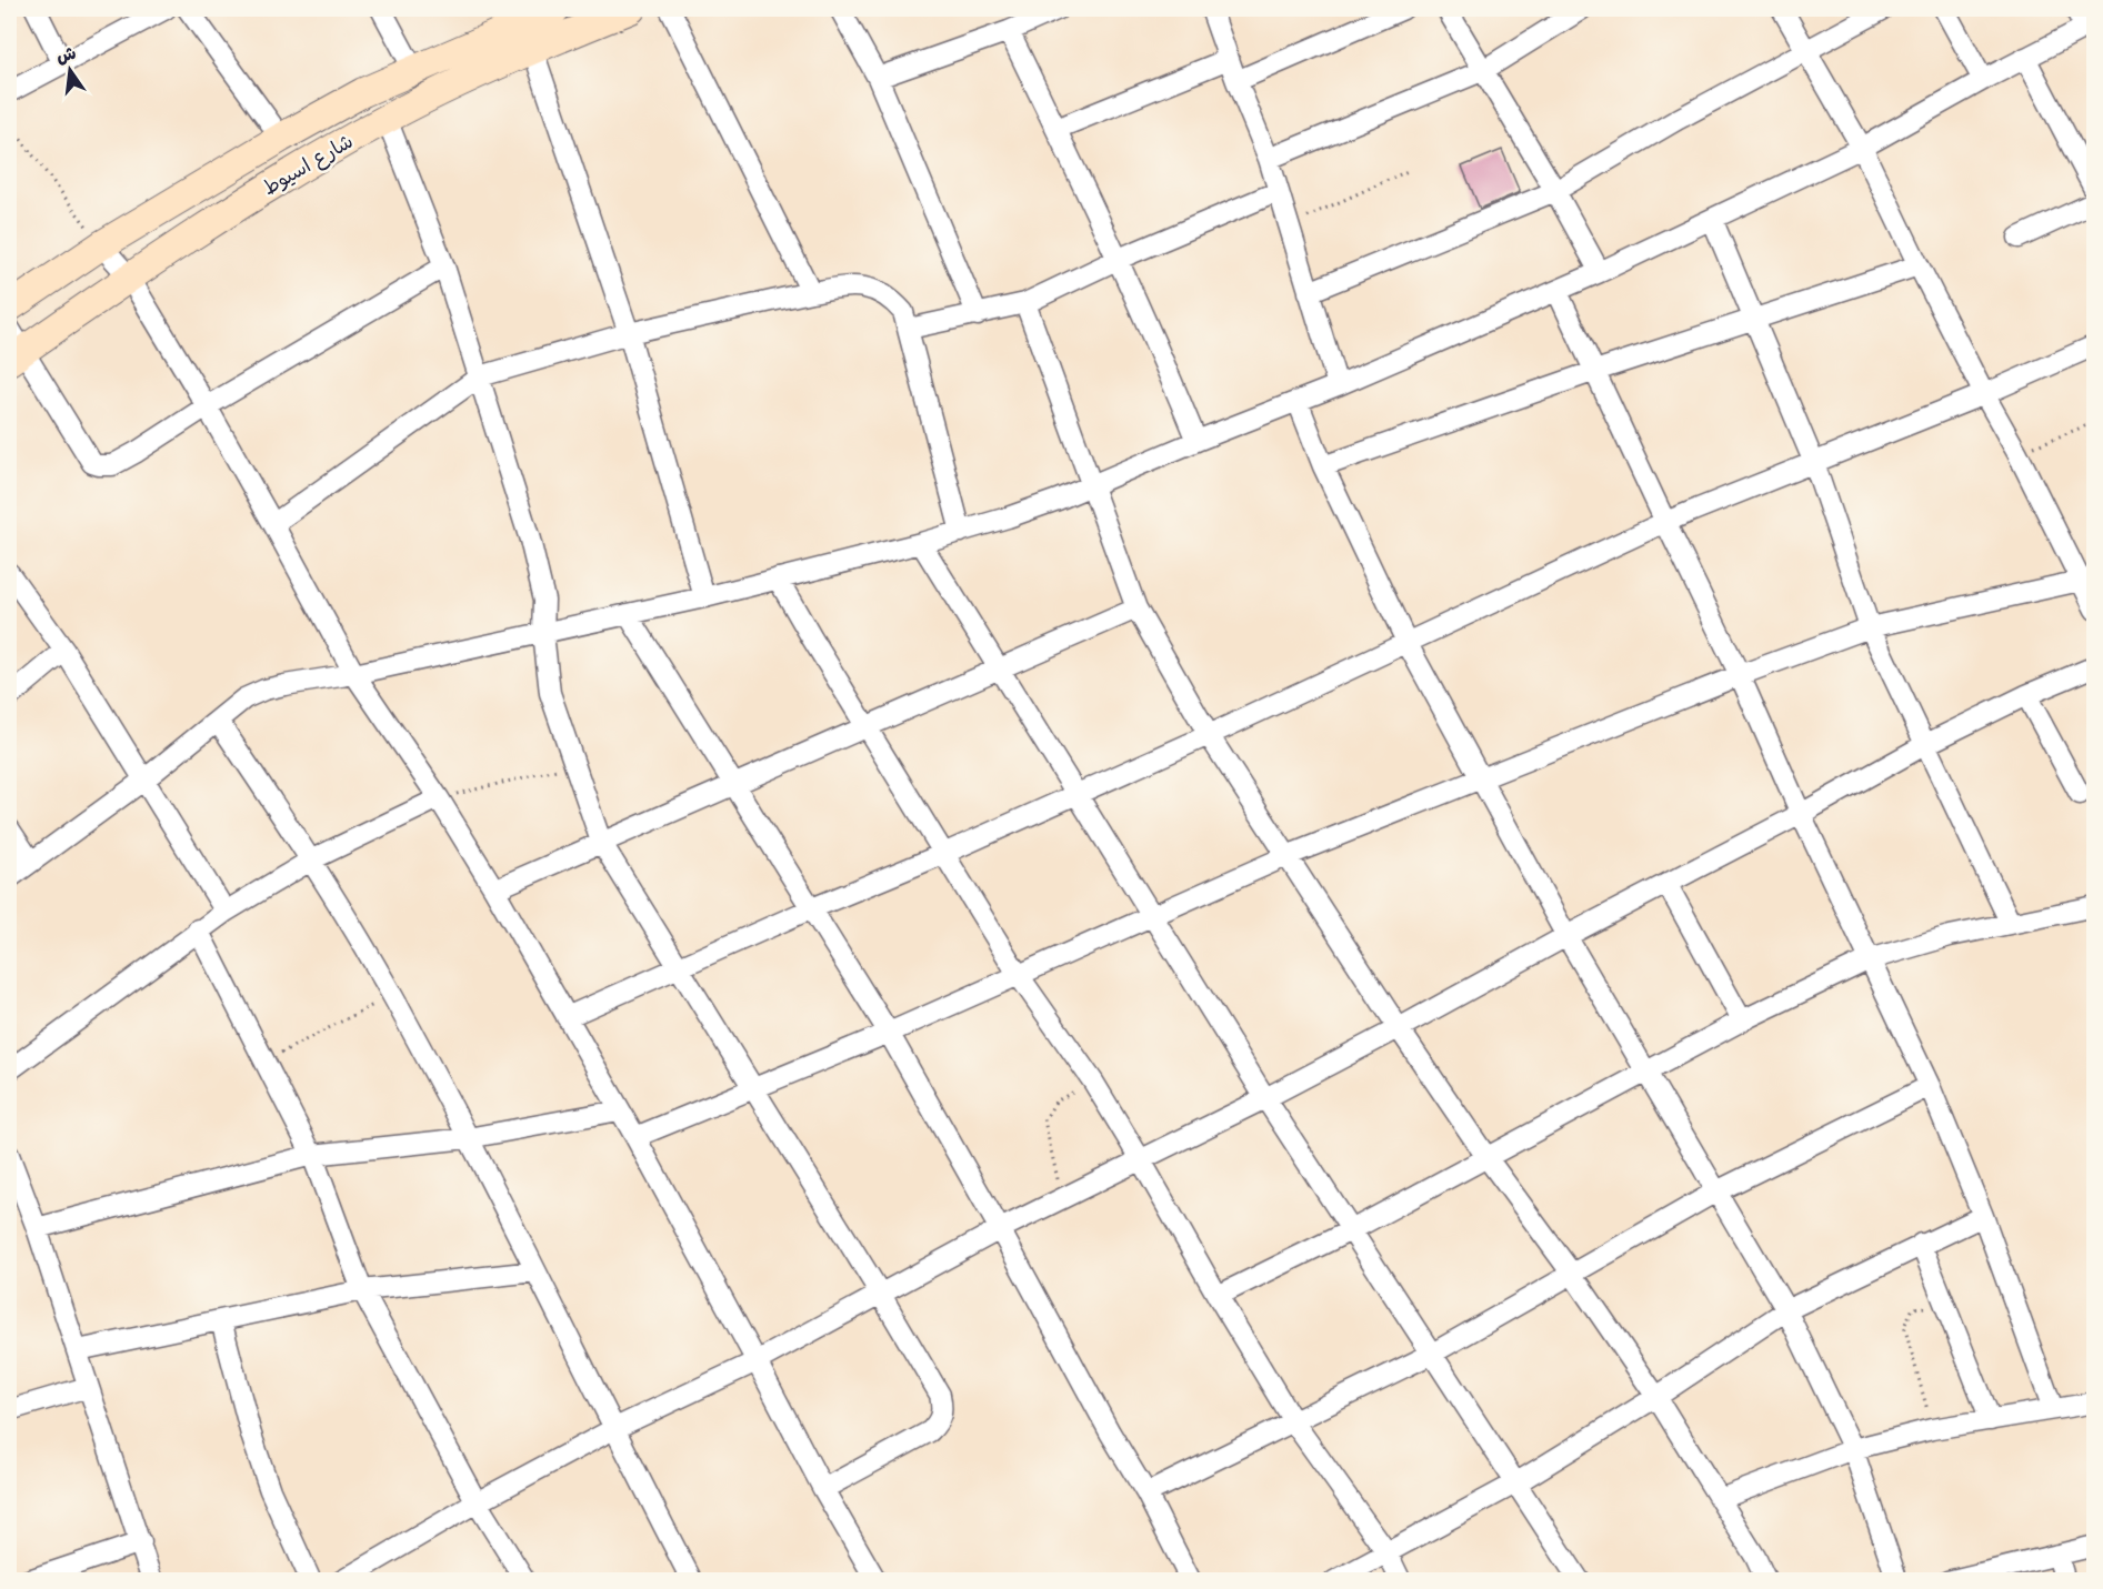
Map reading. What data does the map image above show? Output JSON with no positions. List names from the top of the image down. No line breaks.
{"streets":{"street":["شارع اسيوط"]},"north":"top"}
